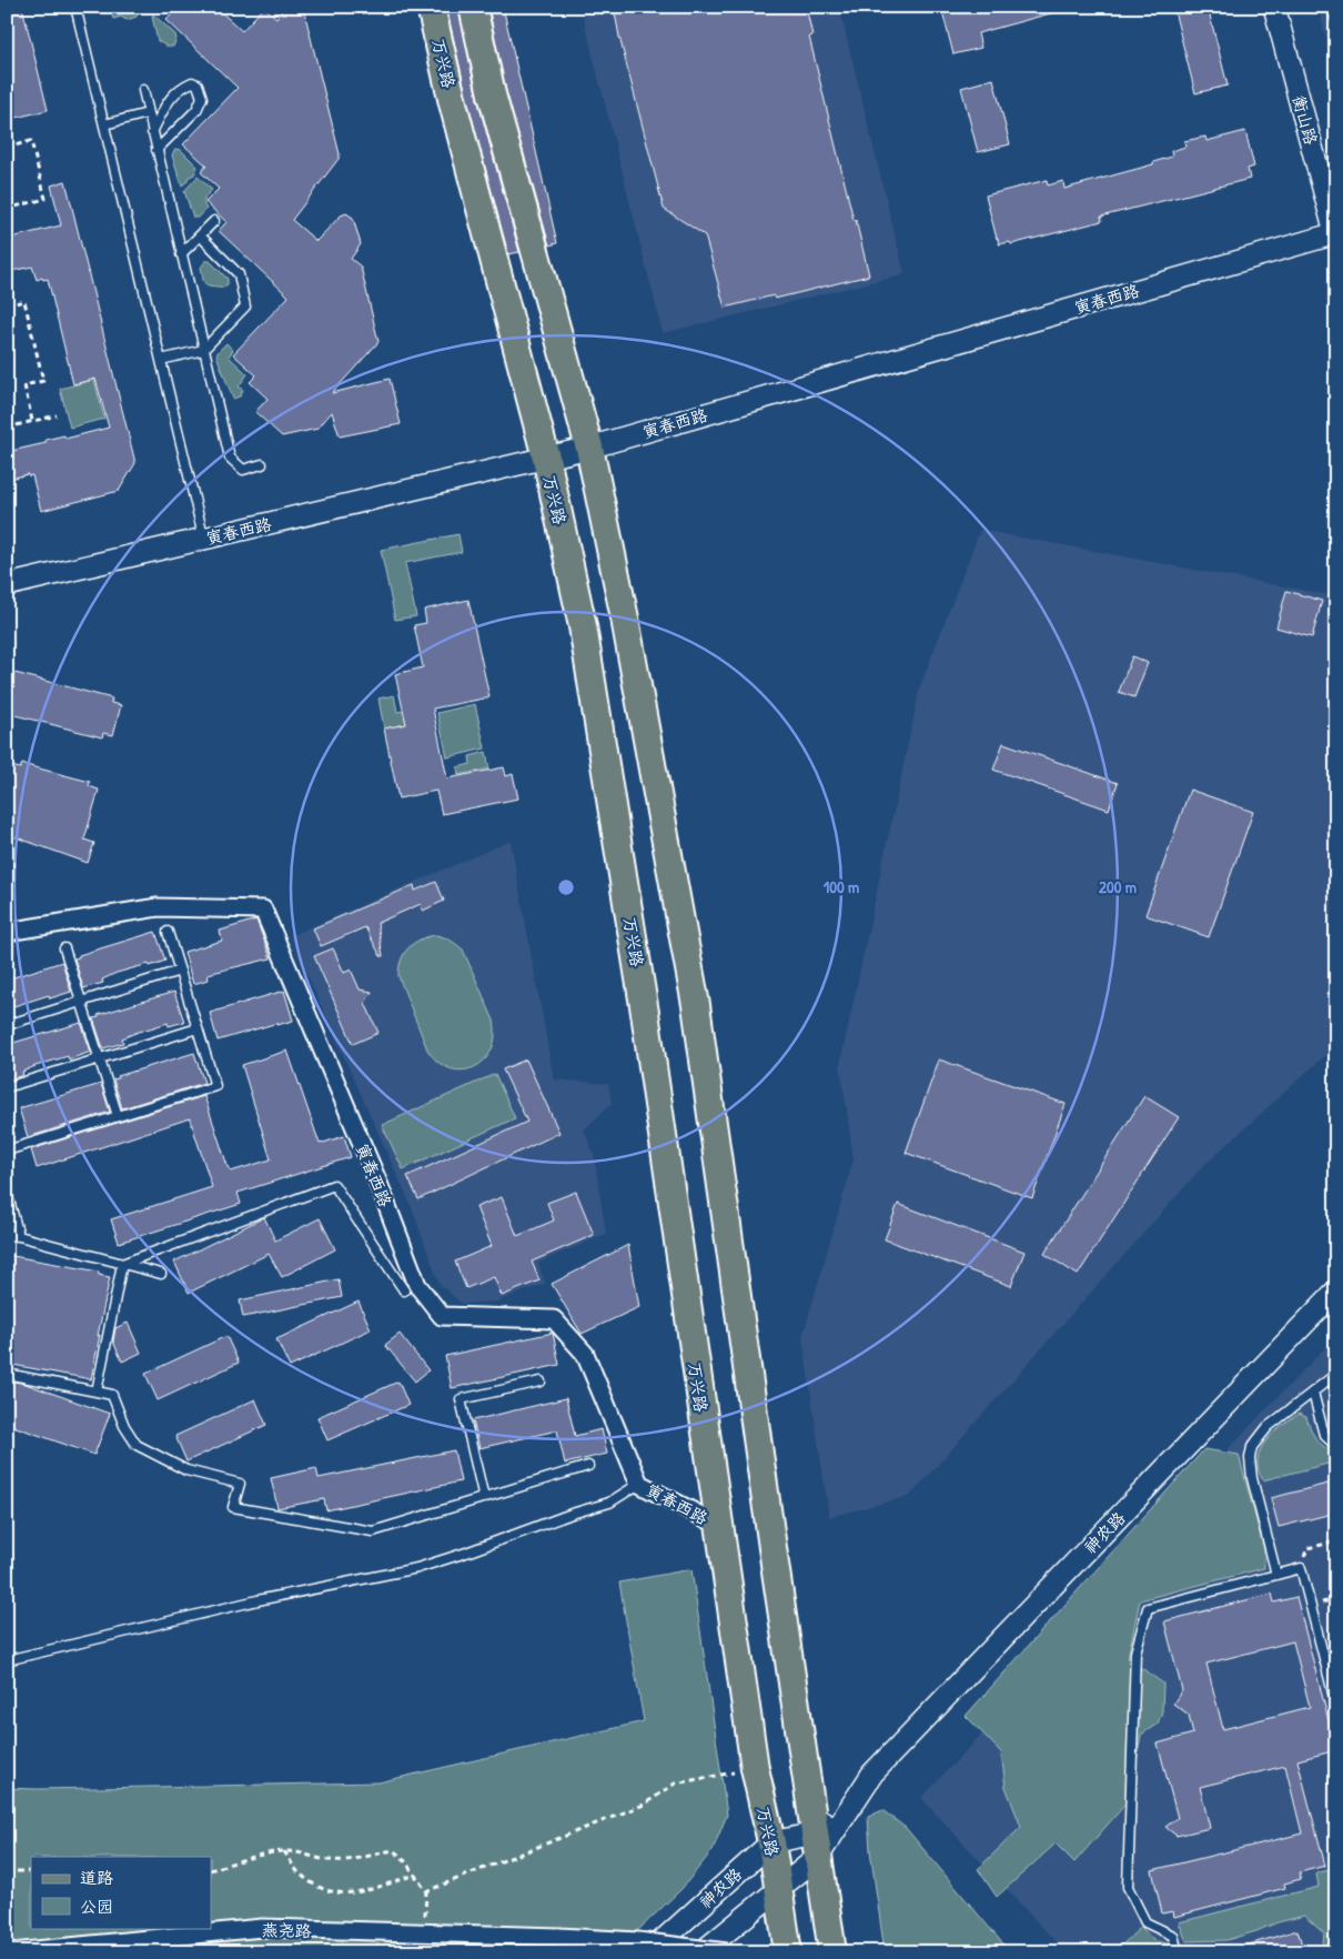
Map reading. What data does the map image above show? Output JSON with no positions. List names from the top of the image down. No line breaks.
{"streets":{"main road":["万兴路"],"street":["衡山路","寅春西路","神农路","燕尧路"]},"crossings":[["万兴路","寅春西路"],["万兴路","神农路"],["衡山路","寅春西路"]],"legend":["道路","公园"],"rings":["100 m","200 m"]}
